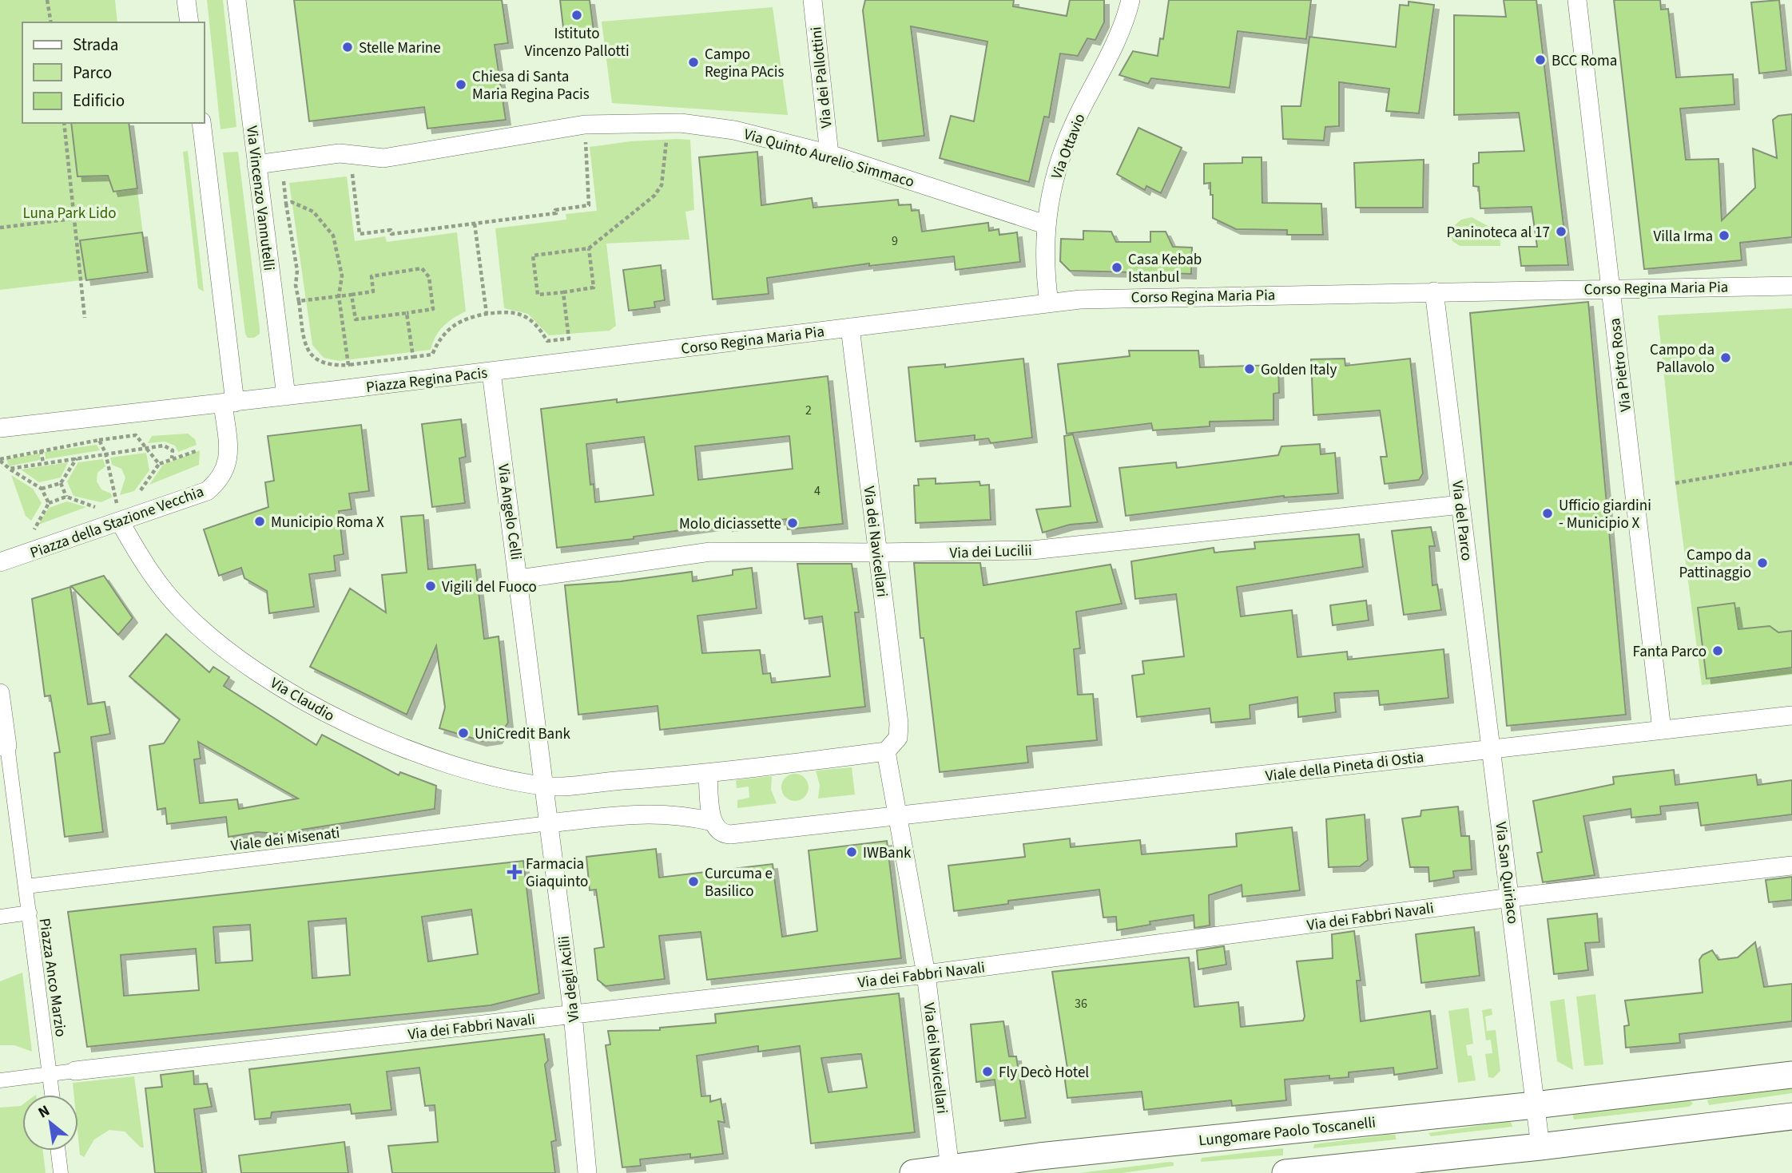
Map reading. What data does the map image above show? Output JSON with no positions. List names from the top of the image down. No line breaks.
{"streets":{"main road":["Lungomare Paolo Toscanelli"],"street":["Via dei Pallottini","Via Ottavio","Via Quinto Aurelio Simmaco","Via Vincenzo Vannutelli","Corso Regina Maria Pia","Via Pietro Rosa","Piazza Regina Pacis","Via Angelo Celli","Via del Parco","Piazza della Stazione Vecchia","Via dei Navicellari","Via dei Lucilii","Via Claudio","Viale della Pineta di Ostia","Viale dei Misenati","Via San Quiriaco","Via dei Fabbri Navali","Piazza Anco Marzio","Via degli Acilii"]},"crossings":[["Via dei Pallottini","Via Quinto Aurelio Simmaco"],["Via Ottavio","Via Quinto Aurelio Simmaco"],["Via Ottavio","Corso Regina Maria Pia"],["Via Vincenzo Vannutelli","Piazza Regina Pacis"],["Corso Regina Maria Pia","Via Pietro Rosa"],["Corso Regina Maria Pia","Piazza Regina Pacis"],["Corso Regina Maria Pia","Via del Parco"],["Corso Regina Maria Pia","Via dei Navicellari"],["Via Pietro Rosa","Viale della Pineta di Ostia"],["Piazza Regina Pacis","Via Angelo Celli"],["Piazza Regina Pacis","Piazza della Stazione Vecchia"],["Via Angelo Celli","Via dei Lucilii"],["Via Angelo Celli","Via Claudio"],["Via Angelo Celli","Via degli Acilii"],["Via del Parco","Via dei Lucilii"],["Via del Parco","Viale della Pineta di Ostia"],["Via del Parco","Via San Quiriaco"],["Piazza della Stazione Vecchia","Via Claudio"],["Via dei Navicellari","Via dei Lucilii"],["Via dei Navicellari","Via Claudio"],["Via dei Navicellari","Viale della Pineta di Ostia"],["Via dei Navicellari","Via dei Fabbri Navali"],["Via dei Navicellari","Lungomare Paolo Toscanelli"],["Via Claudio","Via degli Acilii"],["Viale della Pineta di Ostia","Viale dei Misenati"],["Viale della Pineta di Ostia","Via San Quiriaco"],["Viale della Pineta di Ostia","Via degli Acilii"],["Viale dei Misenati","Via degli Acilii"],["Via San Quiriaco","Via dei Fabbri Navali"],["Via San Quiriaco","Lungomare Paolo Toscanelli"],["Via dei Fabbri Navali","Piazza Anco Marzio"],["Via dei Fabbri Navali","Via degli Acilii"]],"parks":["Luna Park Lido"],"places":{"other":["Istituto Vincenzo Pallotti","Stelle Marine","BCC Roma","Campo Regina PAcis","Chiesa di Santa Maria Regina Pacis","Paninoteca al 17","Villa Irma","Casa Kebab Istanbul","Campo da Pallavolo","Golden Italy","Ufficio giardini - Municipio X","Municipio Roma X","Molo diciassette","Campo da Pattinaggio","Vigili del Fuoco","Fanta Parco","UniCredit Bank","IWBank","Curcuma e Basilico","Fly Decò Hotel"],"health":["Farmacia Giaquinto"]},"house_numbers":["9","2","4","36"],"legend":["Strada","Parco","Edificio"],"north":"top left"}
